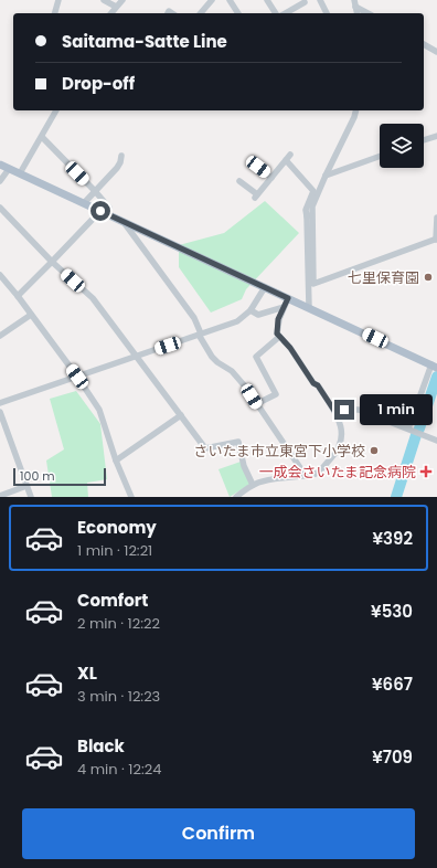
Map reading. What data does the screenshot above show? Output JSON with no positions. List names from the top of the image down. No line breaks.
{"places":{"other":["七里保育園","さいたま市立東宮下小学校"],"health":["一成会さいたま記念病院"]},"scale_bar":"100 m","page":{"banner":["Saitama-Satte Line","Drop-off"],"bubble":"1 min","scale":"100 m","list":[{"name":"Economy","note":"1 min · 12:21","value":"¥392"},{"name":"Comfort","note":"2 min · 12:22","value":"¥530"},{"name":"XL","note":"3 min · 12:23","value":"¥667"},{"name":"Black","note":"4 min · 12:24","value":"¥709"}],"buttons":"Confirm"}}
